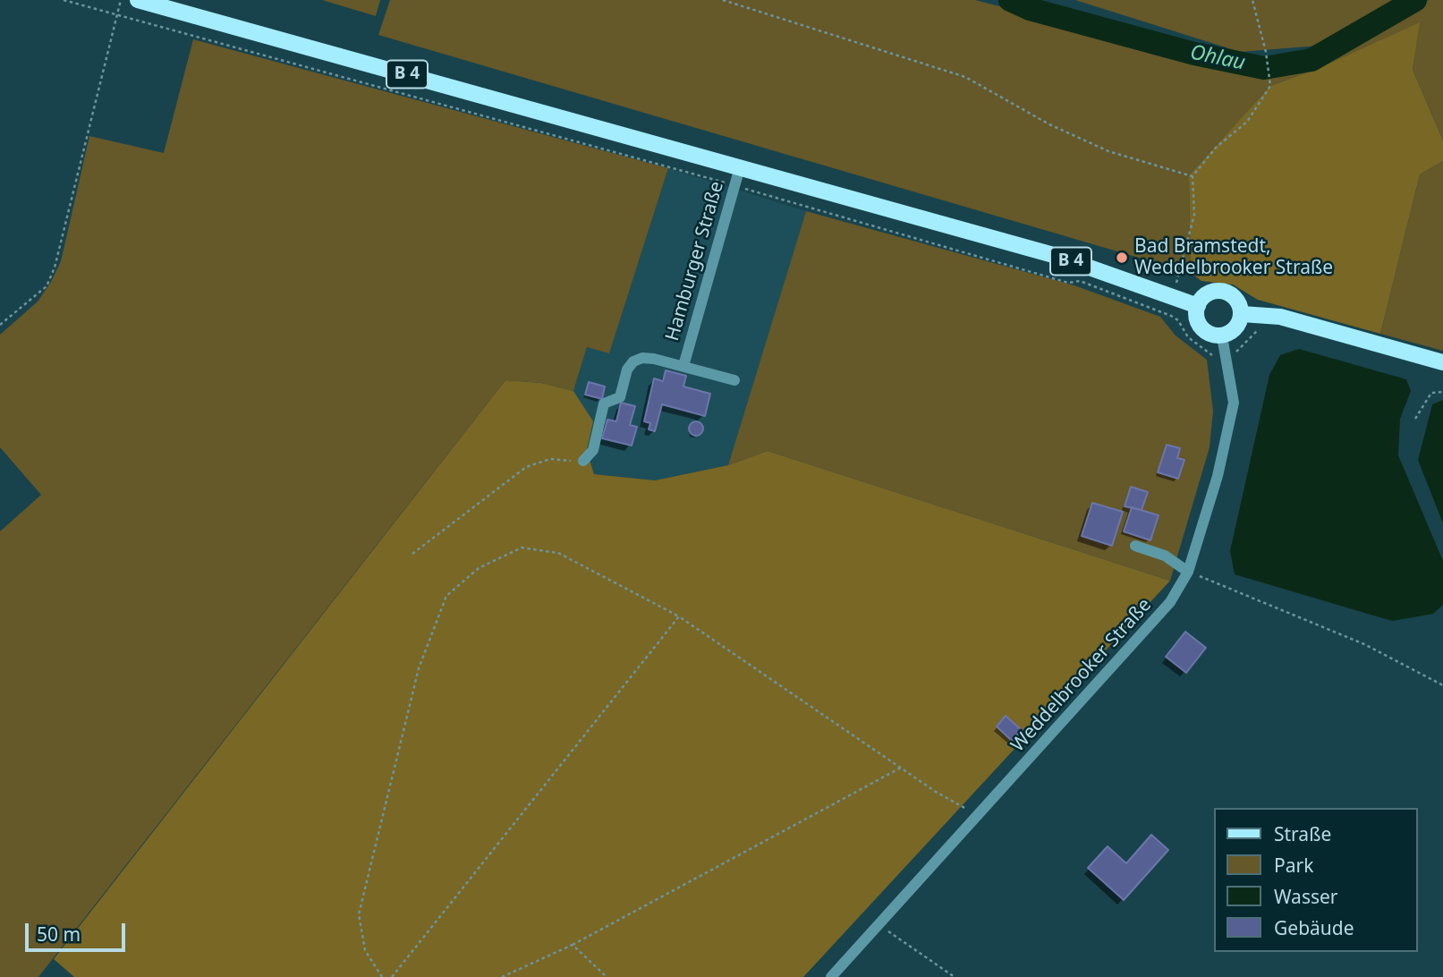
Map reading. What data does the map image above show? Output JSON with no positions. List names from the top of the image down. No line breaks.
{"streets":{"main road":["B 4"],"street":["Hamburger Straße","Weddelbrooker Straße"]},"crossings":[["B 4","Hamburger Straße"],["B 4","Weddelbrooker Straße"]],"water":["Ohlau"],"places":["Bad Bramstedt, Weddelbrooker Straße"],"legend":["Straße","Park","Wasser","Gebäude"],"scale_bar":"50 m"}
